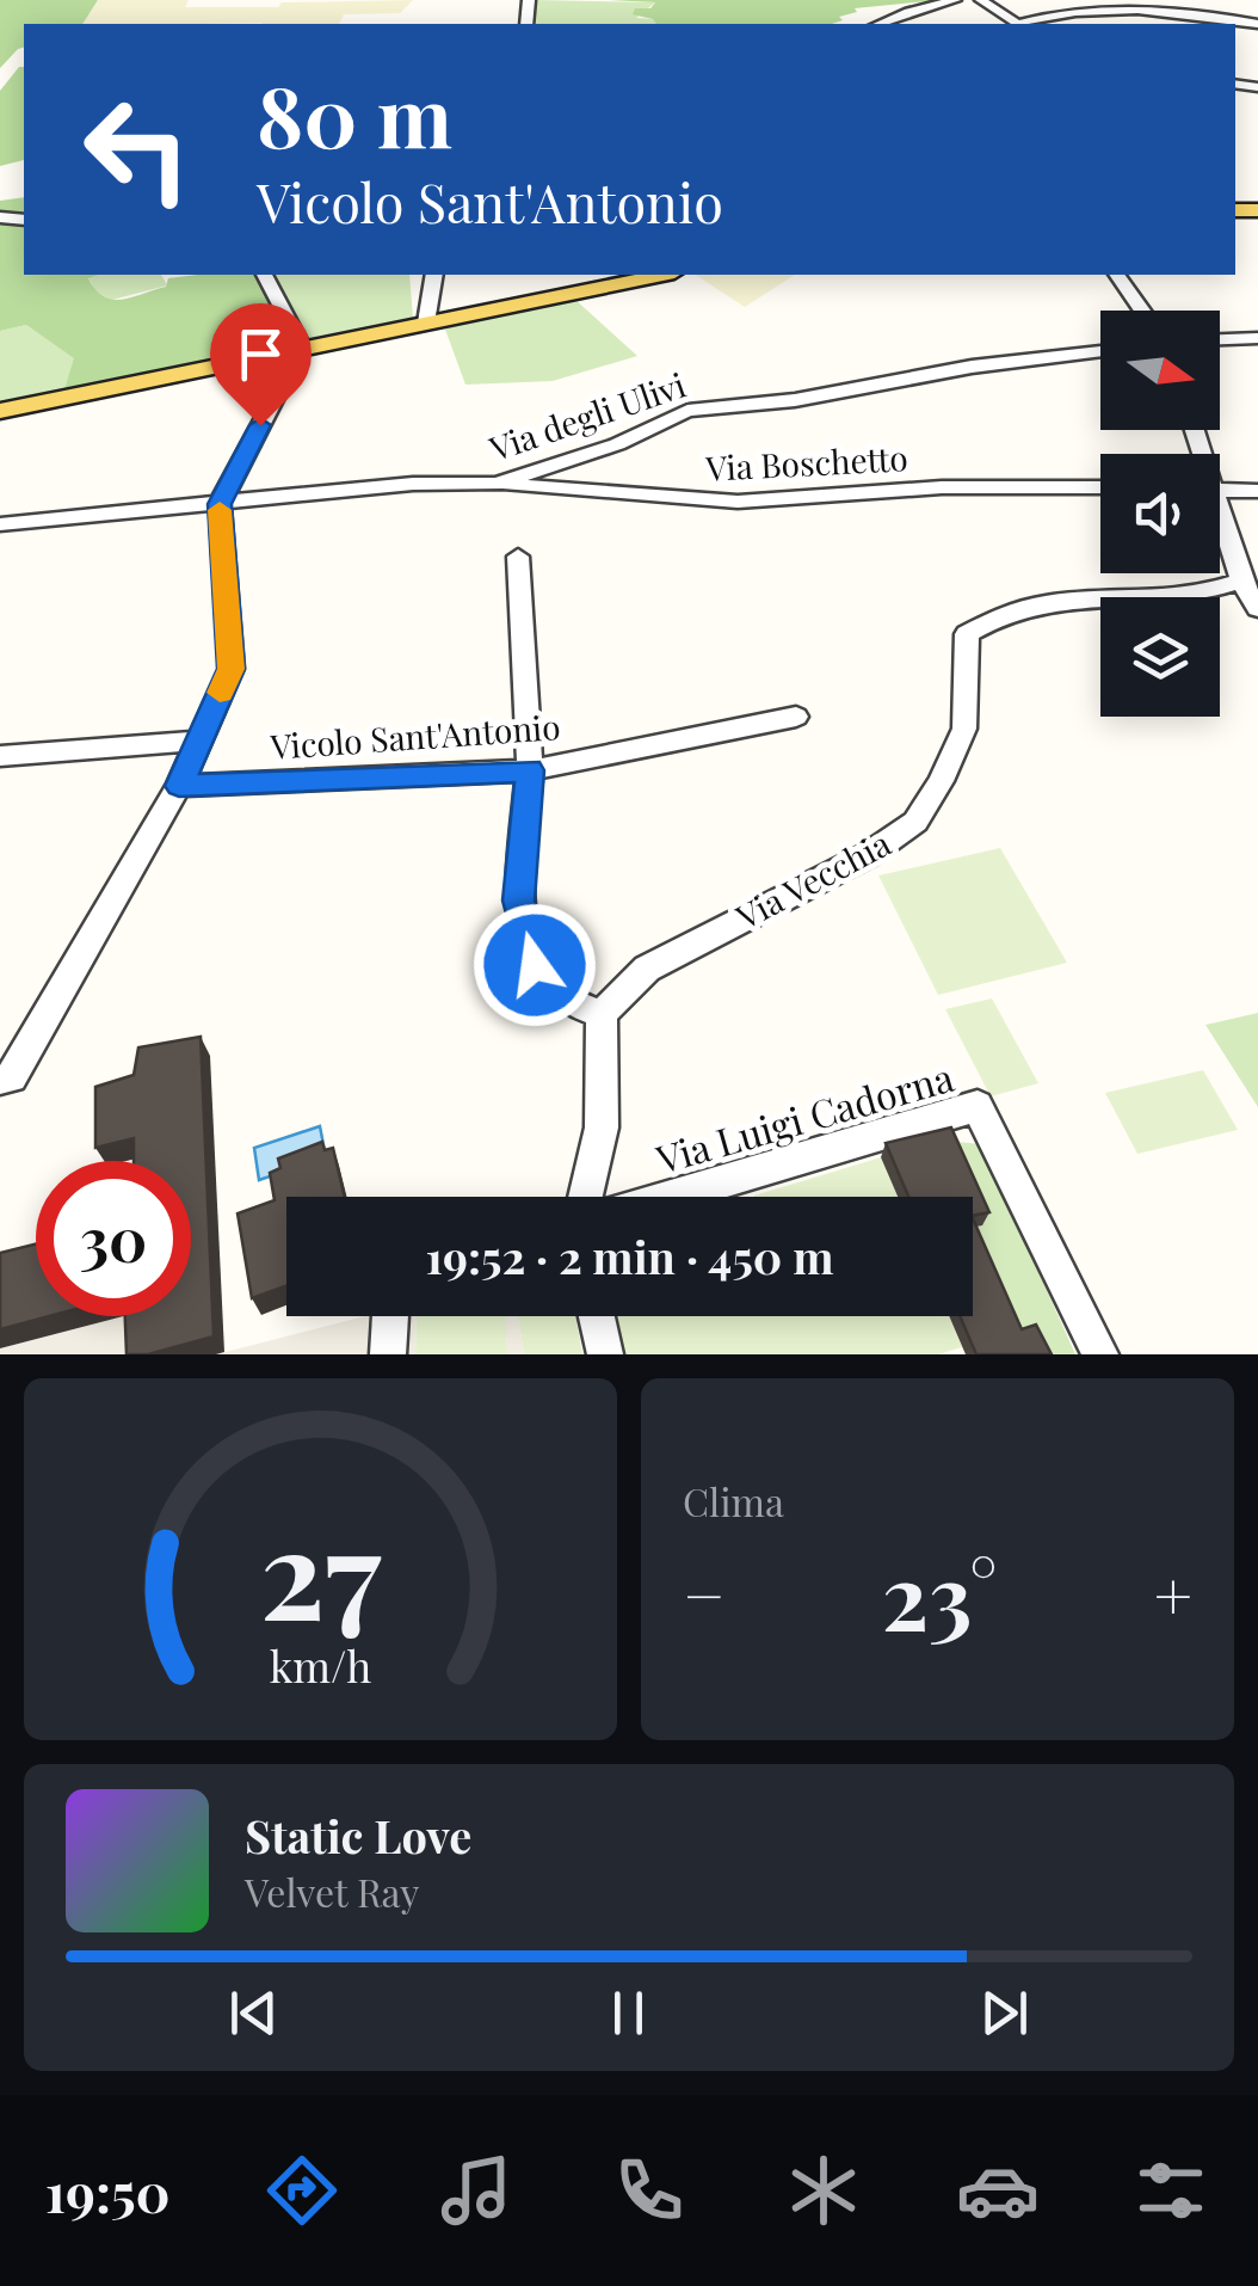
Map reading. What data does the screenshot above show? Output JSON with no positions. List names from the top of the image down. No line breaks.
{"streets":{"street":["Via degli Ulivi","Via Boschetto","Vicolo Sant'Antonio","Via Vecchia","Via Luigi Cadorna"]},"crossings":[["Via degli Ulivi","Via Boschetto"]],"north":"right","page":{"turn":["80 m","Vicolo Sant'Antonio"],"limit":"30","trip":"19:52 · 2 min · 450 m","tile":"Clima","heat":["−","23°","+"],"song":["Static Love","Velvet Ray"],"tabs":"19:50","gauge":["27","km/h"]}}
